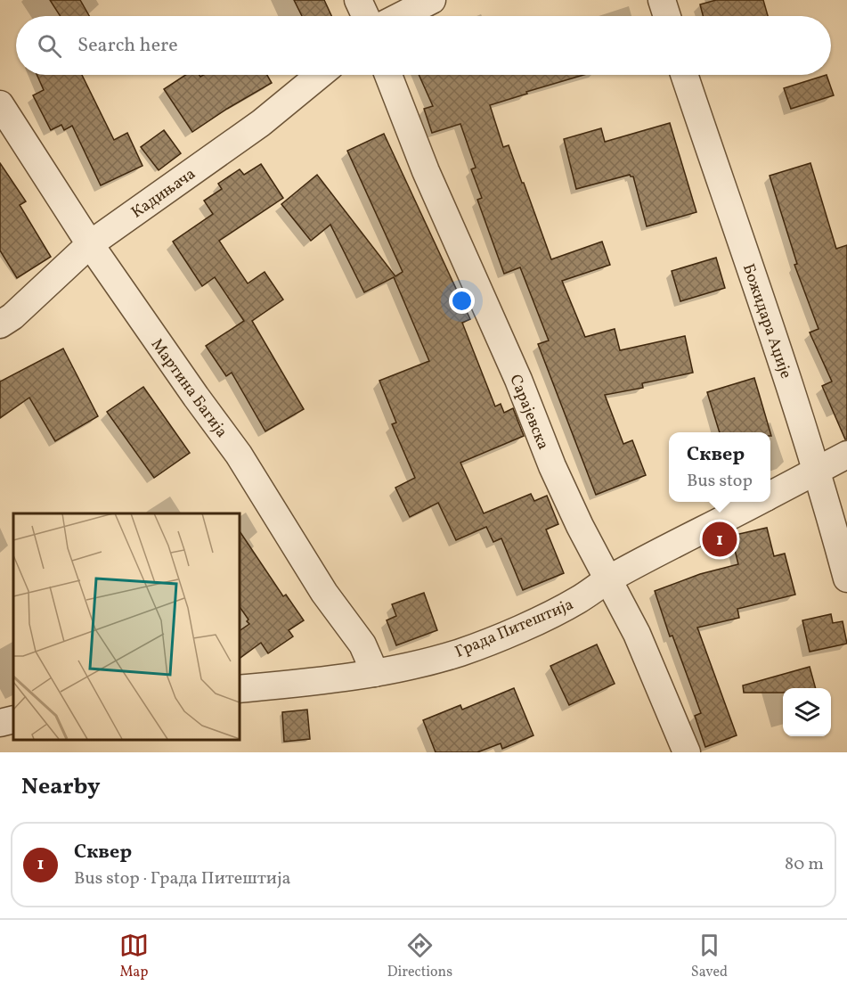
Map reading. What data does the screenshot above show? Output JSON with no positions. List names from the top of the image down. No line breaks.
{"streets":{"street":["Кадињача","Божидара Аџије","Мартина Багија","Сарајевска","Града Питештија"]},"crossings":[["Кадињача","Мартина Багија"],["Божидара Аџије","Града Питештија"],["Мартина Багија","Града Питештија"],["Сарајевска","Града Питештија"]],"page":{"search":"Search here","popup":["Сквер","Bus stop"],"pins":"1","heading":"Nearby","list":[{"mark":"1","name":"Сквер","note":"Bus stop · Града Питештија","value":"80 m"}],"nav":["Map","Directions","Saved"]}}
